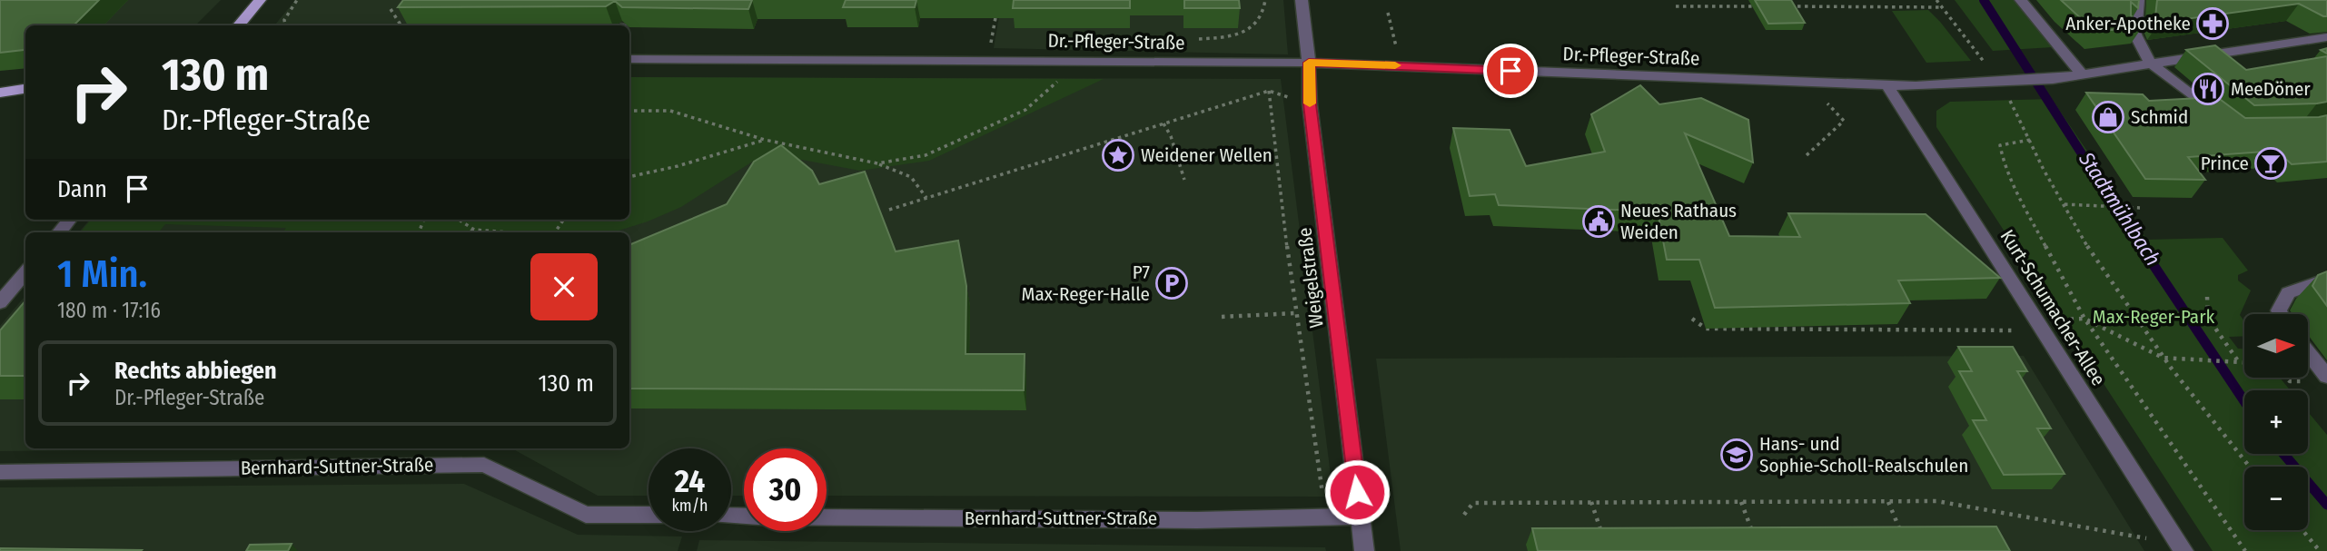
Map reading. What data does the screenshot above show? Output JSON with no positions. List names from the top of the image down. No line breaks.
{"streets":{"street":["Dr.-Pfleger-Straße","Weigelstraße","Kurt-Schumacher-Allee","Bernhard-Suttner-Straße"]},"crossings":[["Dr.-Pfleger-Straße","Weigelstraße"],["Dr.-Pfleger-Straße","Kurt-Schumacher-Allee"],["Weigelstraße","Bernhard-Suttner-Straße"]],"water":["Stadtmühlbach"],"parks":["Max-Reger-Park"],"places":{"pharmacy":["Anker-Apotheke"],"restaurant":["MeeDöner"],"shop":["Schmid"],"place":["Weidener Wellen"],"bar":["Prince"],"public building":["Neues Rathaus Weiden"],"parking":["P7 Max-Reger-Halle"],"school or university":["Hans- und Sophie-Scholl-Realschulen"]},"north":"right","page":{"turn":["130 m","Dr.-Pfleger-Straße"],"then":"Dann","heading":["1 Min.","180 m · 17:16"],"map_buttons":["+","−"],"list":[{"name":"Rechts abbiegen","note":"Dr.-Pfleger-Straße","value":"130 m"}],"speed":"24 km/h","limit":"30"}}
